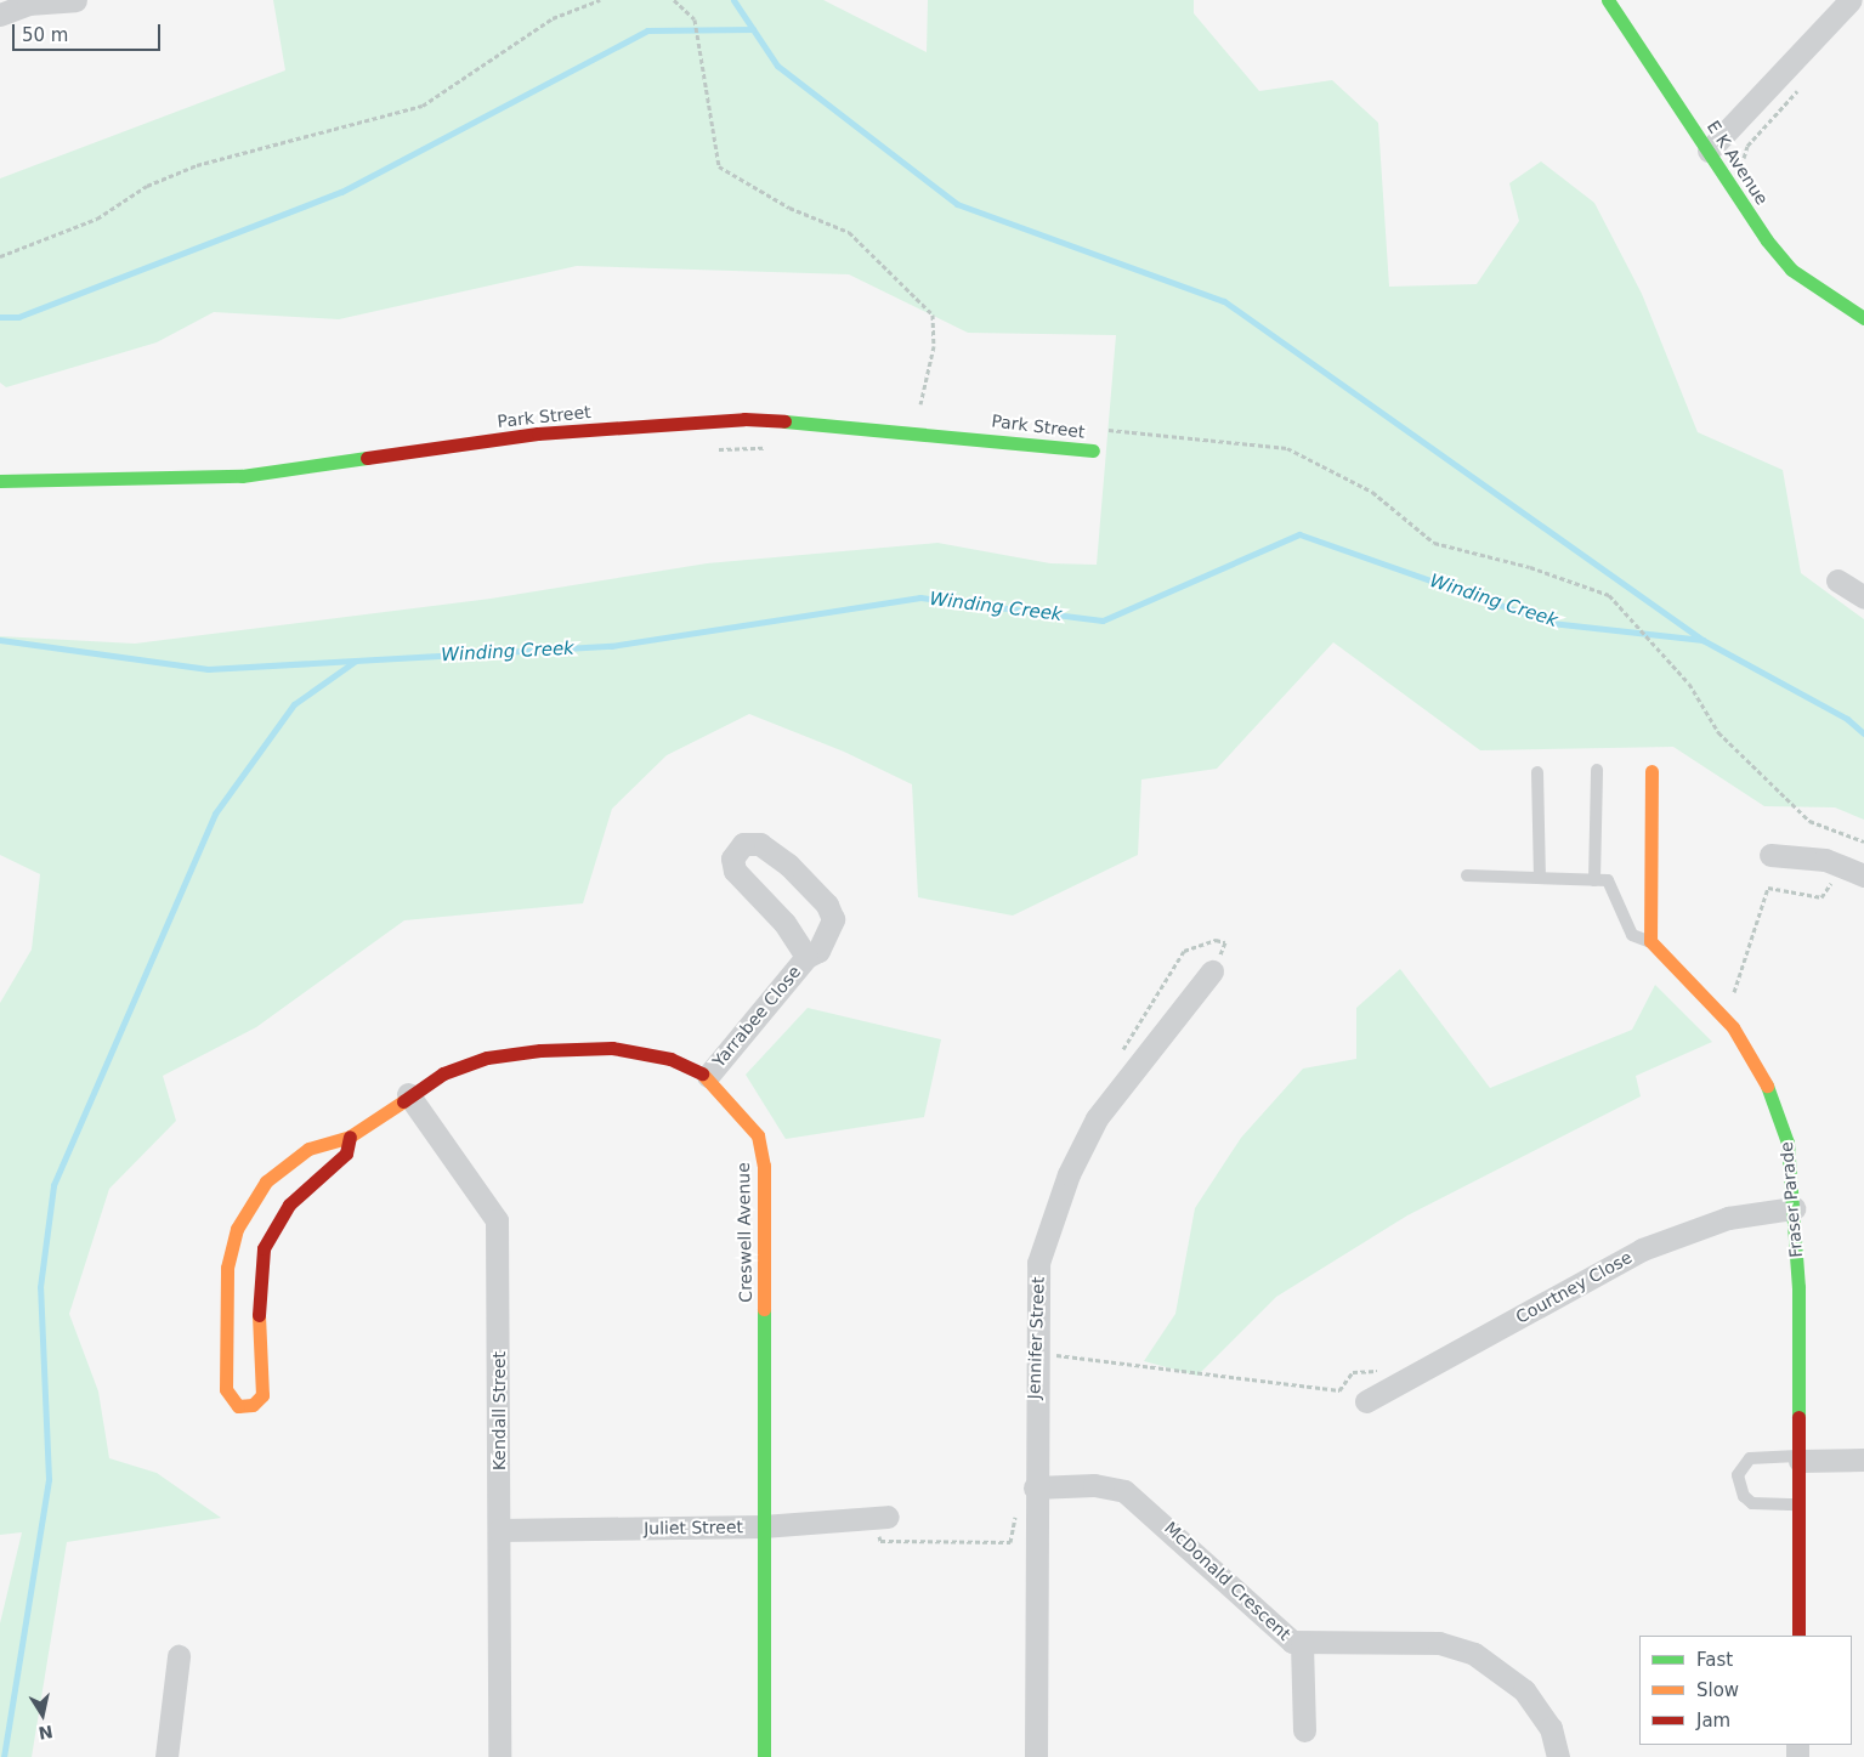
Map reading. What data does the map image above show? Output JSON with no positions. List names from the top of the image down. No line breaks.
{"streets":{"street":["E K Avenue","Park Street","Yarrabee Close","Fraser Parade","Creswell Avenue","Courtney Close","Jennifer Street","Kendall Street","Juliet Street","McDonald Crescent"]},"crossings":[["Yarrabee Close","Creswell Avenue"],["Fraser Parade","Courtney Close"],["Creswell Avenue","Kendall Street"],["Creswell Avenue","Juliet Street"],["Jennifer Street","McDonald Crescent"],["Kendall Street","Juliet Street"]],"water":["Winding Creek"],"legend":["Fast","Slow","Jam"],"scale_bar":"50 m","north":"bottom"}
